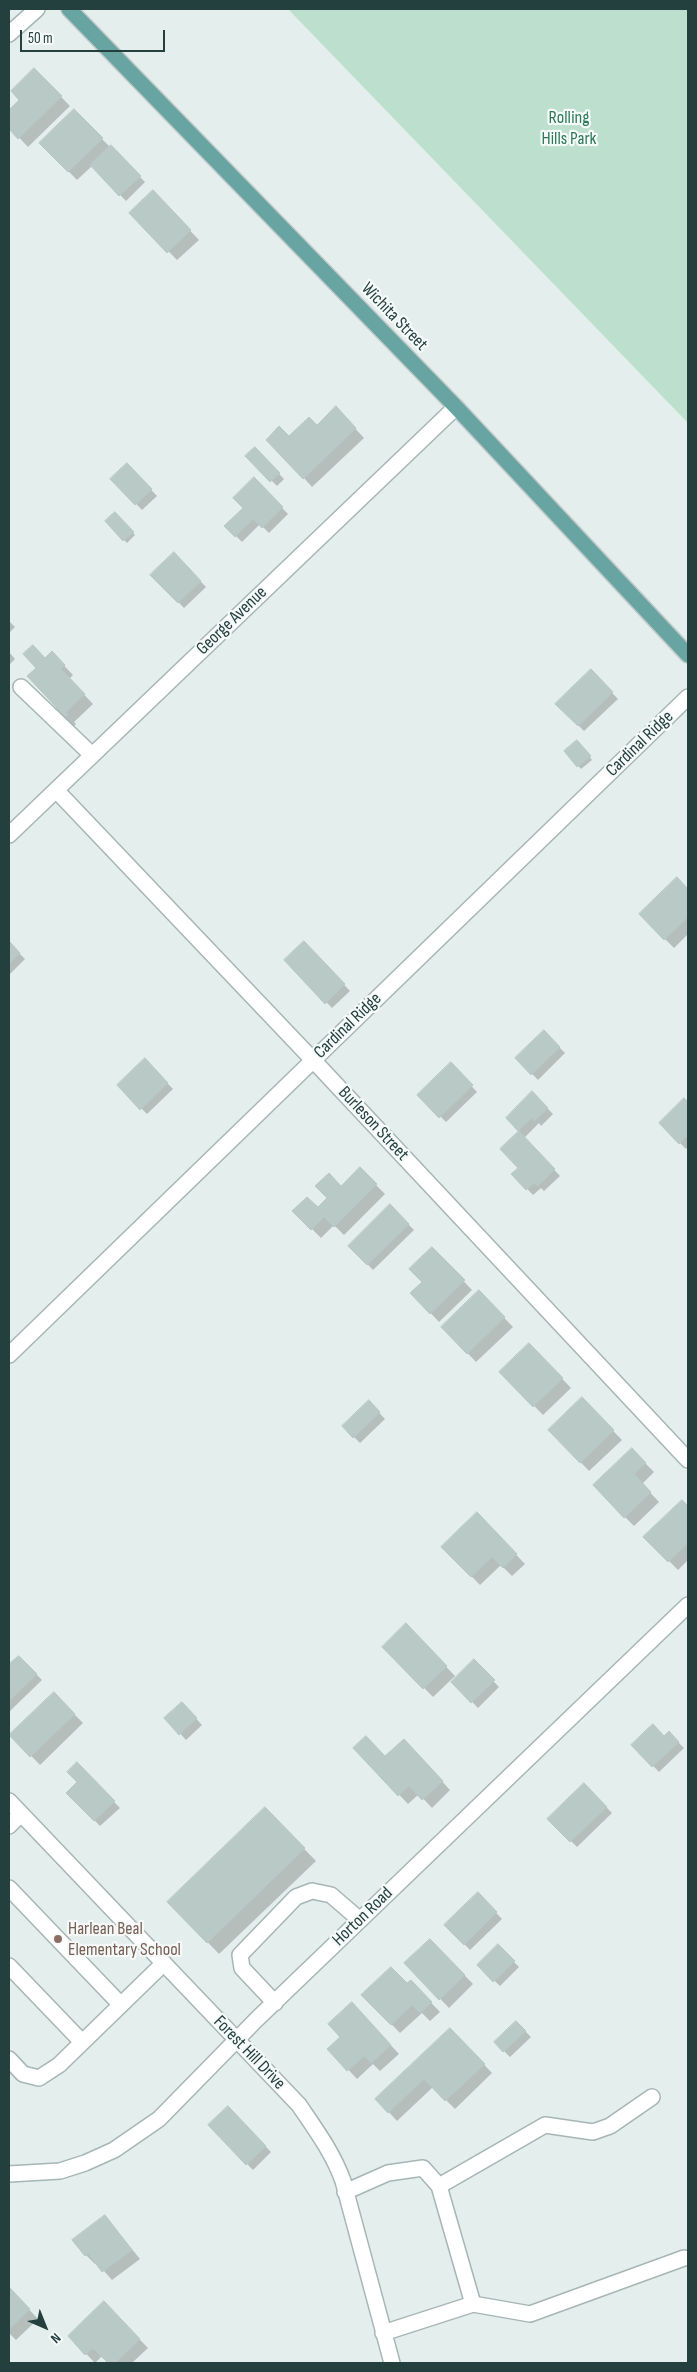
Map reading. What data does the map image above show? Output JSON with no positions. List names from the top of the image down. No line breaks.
{"streets":{"main road":["Wichita Street"],"street":["George Avenue","Cardinal Ridge","Burleson Street","Horton Road","Forest Hill Drive"]},"crossings":[["Wichita Street","George Avenue"],["George Avenue","Burleson Street"],["Cardinal Ridge","Burleson Street"],["Horton Road","Forest Hill Drive"]],"parks":["Rolling Hills Park"],"places":["Harlean Beal Elementary School"],"scale_bar":"50 m","north":"bottom right"}
